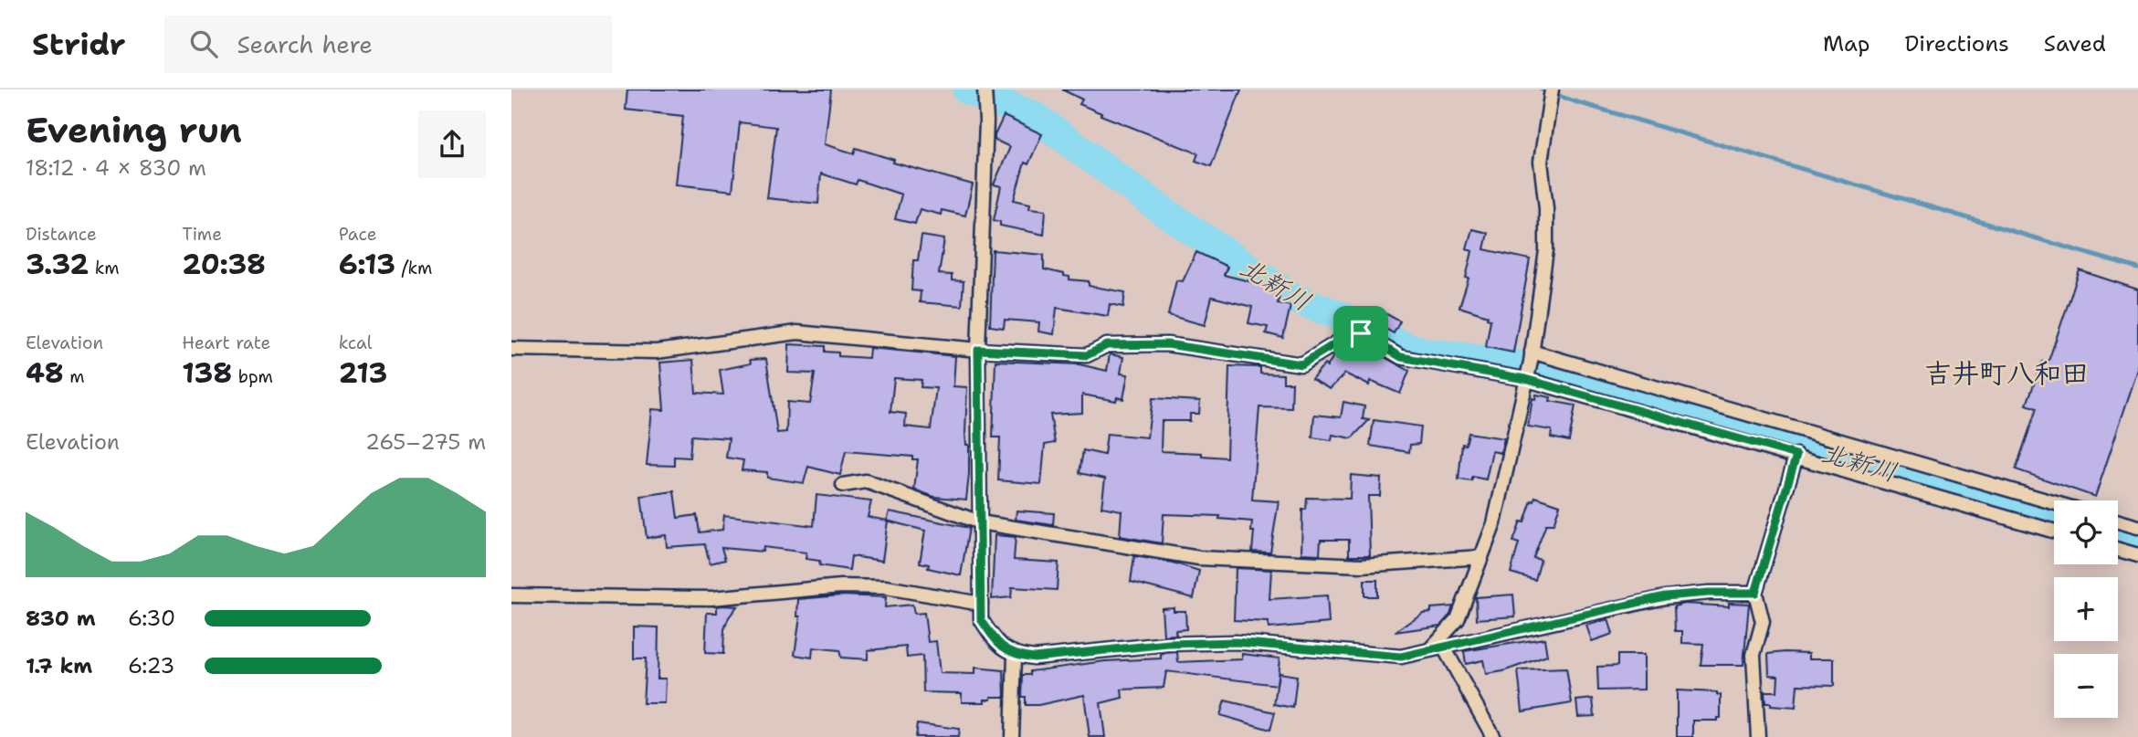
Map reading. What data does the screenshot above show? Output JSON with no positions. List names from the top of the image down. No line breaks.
{"districts":["吉井町八和田"],"water":["北新川"],"page":{"header":"Stridr","search":"Search here","nav":["Map","Directions","Saved"],"heading":["Evening run","18:12 · 4 × 830 m"],"stats":[["Distance","3.32 km"],["Time","20:38"],["Pace","6:13 /km"],["Elevation","48 m"],["Heart rate","138 bpm"],["kcal","213"]],"chart":["Elevation","265–275 m"],"map_buttons":["+","−"],"list":[{"name":"830 m","note":"6:30"},{"name":"1.7 km","note":"6:23"}]}}
